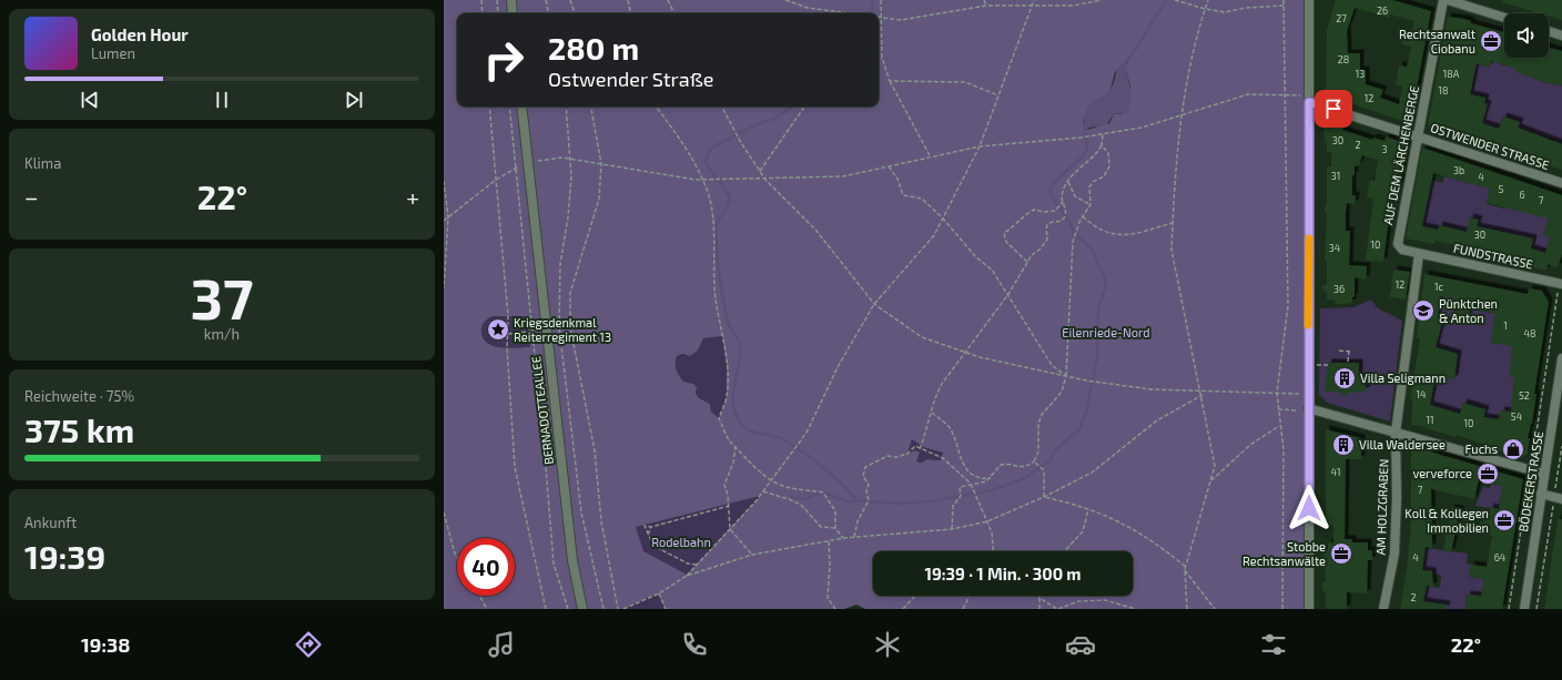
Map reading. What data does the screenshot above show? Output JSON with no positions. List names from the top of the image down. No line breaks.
{"streets":{"street":["OSTWENDER STRASSE","AUF DEM LÄRCHENBERGE","FUNDSTRASSE","BERNADOTTEALLEE","BÖDEKERSTRASSE","AM HOLZGRABEN"]},"crossings":[["OSTWENDER STRASSE","AUF DEM LÄRCHENBERGE"],["AUF DEM LÄRCHENBERGE","FUNDSTRASSE"]],"parks":["Eilenriede-Nord","Rodelbahn"],"places":{"office":["Rechtsanwalt Ciobanu","verveforce","Koll & Kollegen Immobilien","Stobbe Rechtsanwälte"],"school or university":["Pünktchen & Anton"],"place":["Kriegsdenkmal Reiterregiment 13"],"building":["Villa Seligmann","Villa Waldersee"],"shop":["Fuchs"]},"house_numbers":["26","27","28","13","18A","18","12","30","2","3","3b","31","4","5","6","7","30","10","34","12","1c","36","1","48","14","52","54","11","10","41","7","4","64","2"],"page":{"turn":["280 m","Ostwender Straße"],"song":["Golden Hour","Lumen"],"tile":["Klima",["37","km/h"],["Reichweite · 75%","375 km"],["Ankunft","19:39"]],"heat":["−","22°","+"],"limit":"40","trip":"19:39 · 1 Min. · 300 m","tabs":["19:38","22°"]}}
